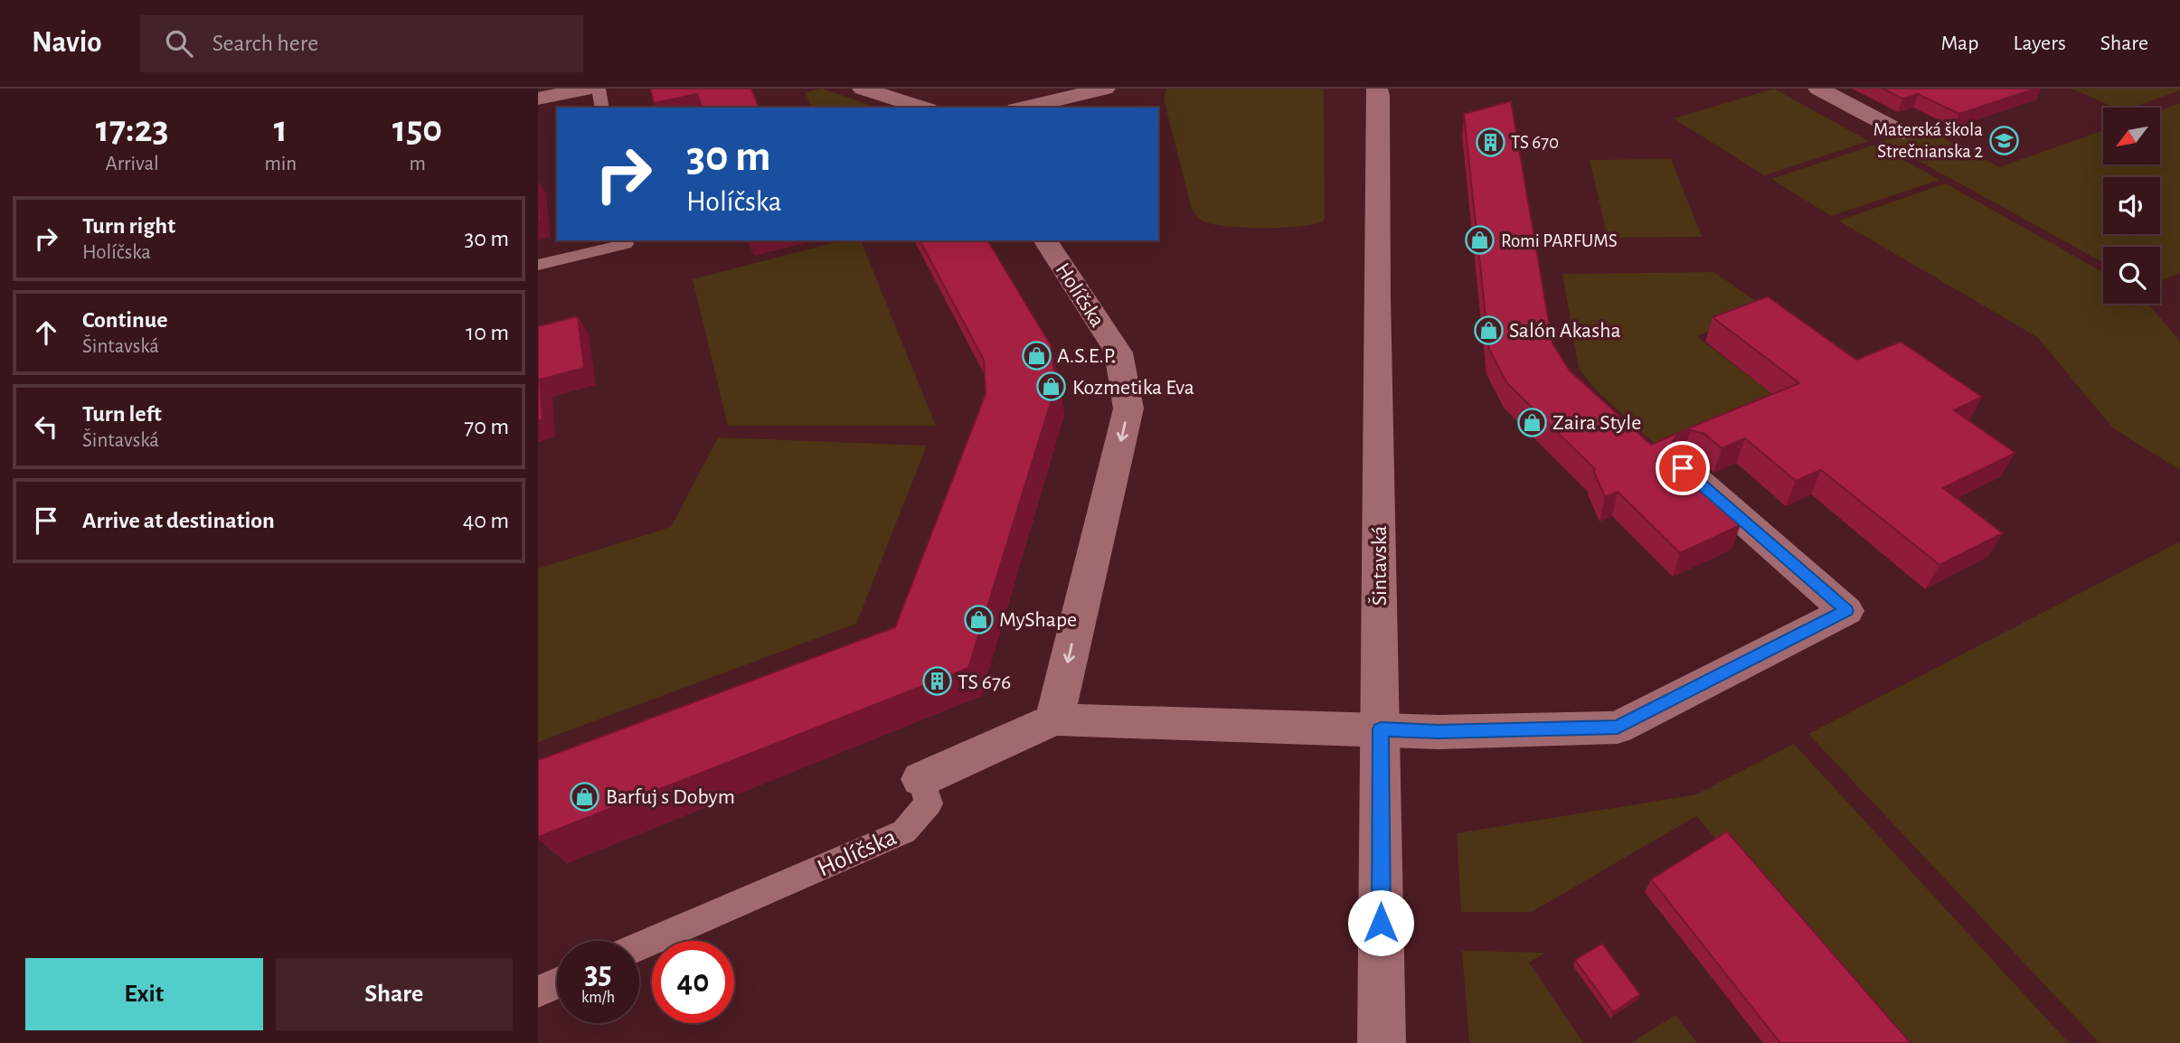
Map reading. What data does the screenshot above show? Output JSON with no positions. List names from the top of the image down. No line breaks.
{"streets":{"street":["Holíčska","Šintavská"]},"crossings":[["Holíčska","Šintavská"]],"places":{"school or university":["Materská škola Strečnianska 2"],"building":["TS 670","TS 676"],"shop":["Romi PARFUMS","Salón Akasha","A.S.E.P.","Kozmetika Eva","Zaira Style","MyShape","Barfuj s Dobym"]},"north":"bottom left","page":{"header":"Navio","search":"Search here","nav":["Map","Layers","Share"],"eta":["17:23","Arrival","1","min","150","m"],"turn":["30 m","Holíčska"],"list":[{"name":"Turn right","note":"Holíčska","value":"30 m"},{"name":"Continue","note":"Šintavská","value":"10 m"},{"name":"Turn left","note":"Šintavská","value":"70 m"},{"name":"Arrive at destination","value":"40 m"}],"speed":"35 km/h","limit":"40","buttons":["Exit","Share"]}}
